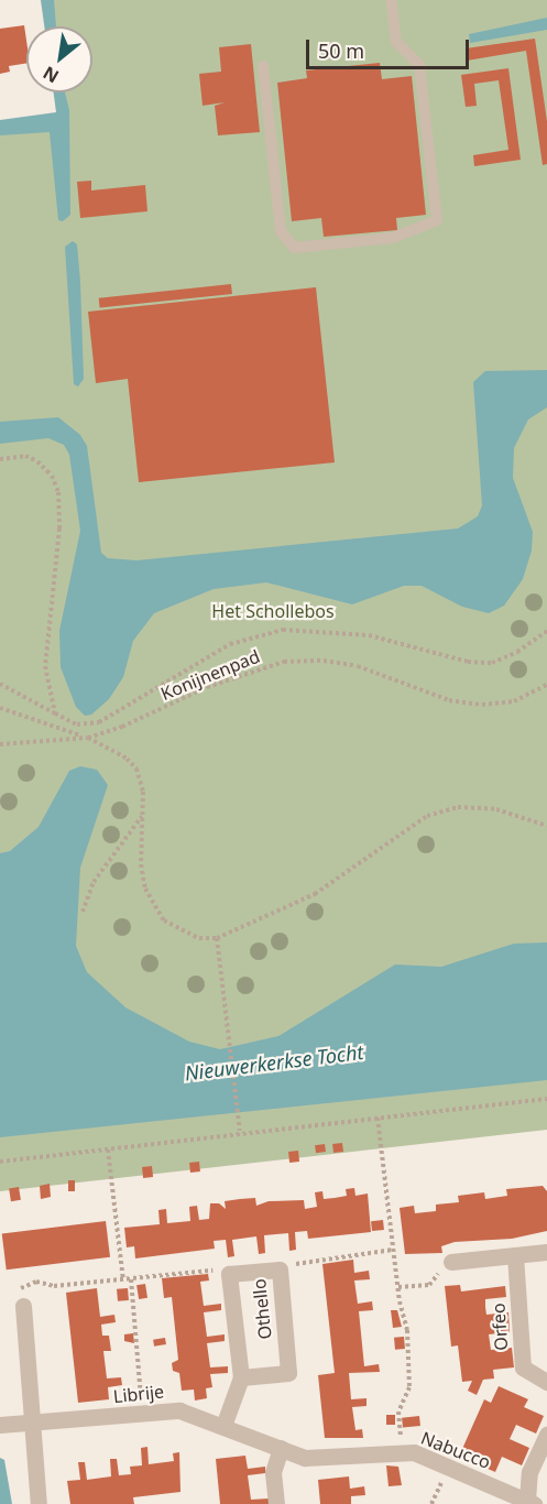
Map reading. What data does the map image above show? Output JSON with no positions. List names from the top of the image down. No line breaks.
{"streets":{"street":["Othello","Orfeo","Librije","Nabucco"],"path":["Konijnenpad"]},"crossings":[["Othello","Librije"],["Librije","Nabucco"]],"water":["Nieuwerkerkse Tocht"],"parks":["Het Schollebos"],"scale_bar":"50 m","north":"bottom left"}
